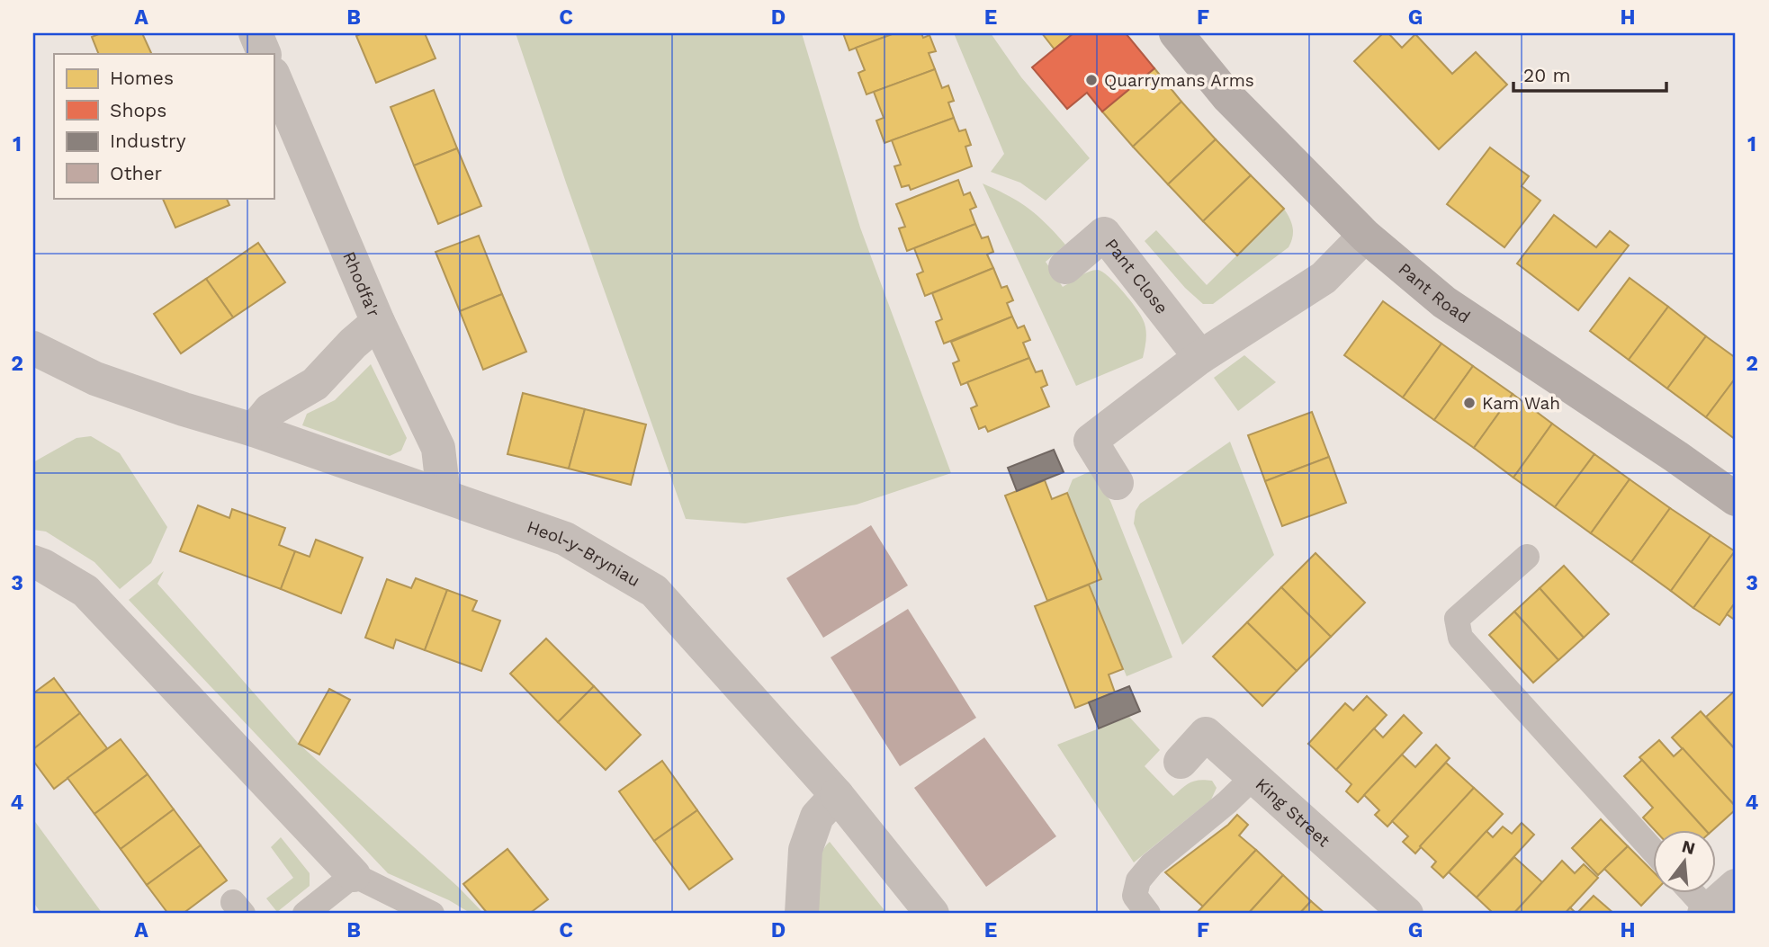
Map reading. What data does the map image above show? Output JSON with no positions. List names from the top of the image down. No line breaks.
{"streets":{"street":["Pant Close","Rhodfa'r","Pant Road","Heol-y-Bryniau","King Street"]},"crossings":[["Rhodfa'r","Heol-y-Bryniau"]],"places":["Quarrymans Arms","Kam Wah"],"legend":["Homes","Shops","Industry","Other"],"scale_bar":"20 m","north":"top","grid":{"columns":["A","B","C","D","E","F","G","H"],"rows":["1","2","3","4"]}}
